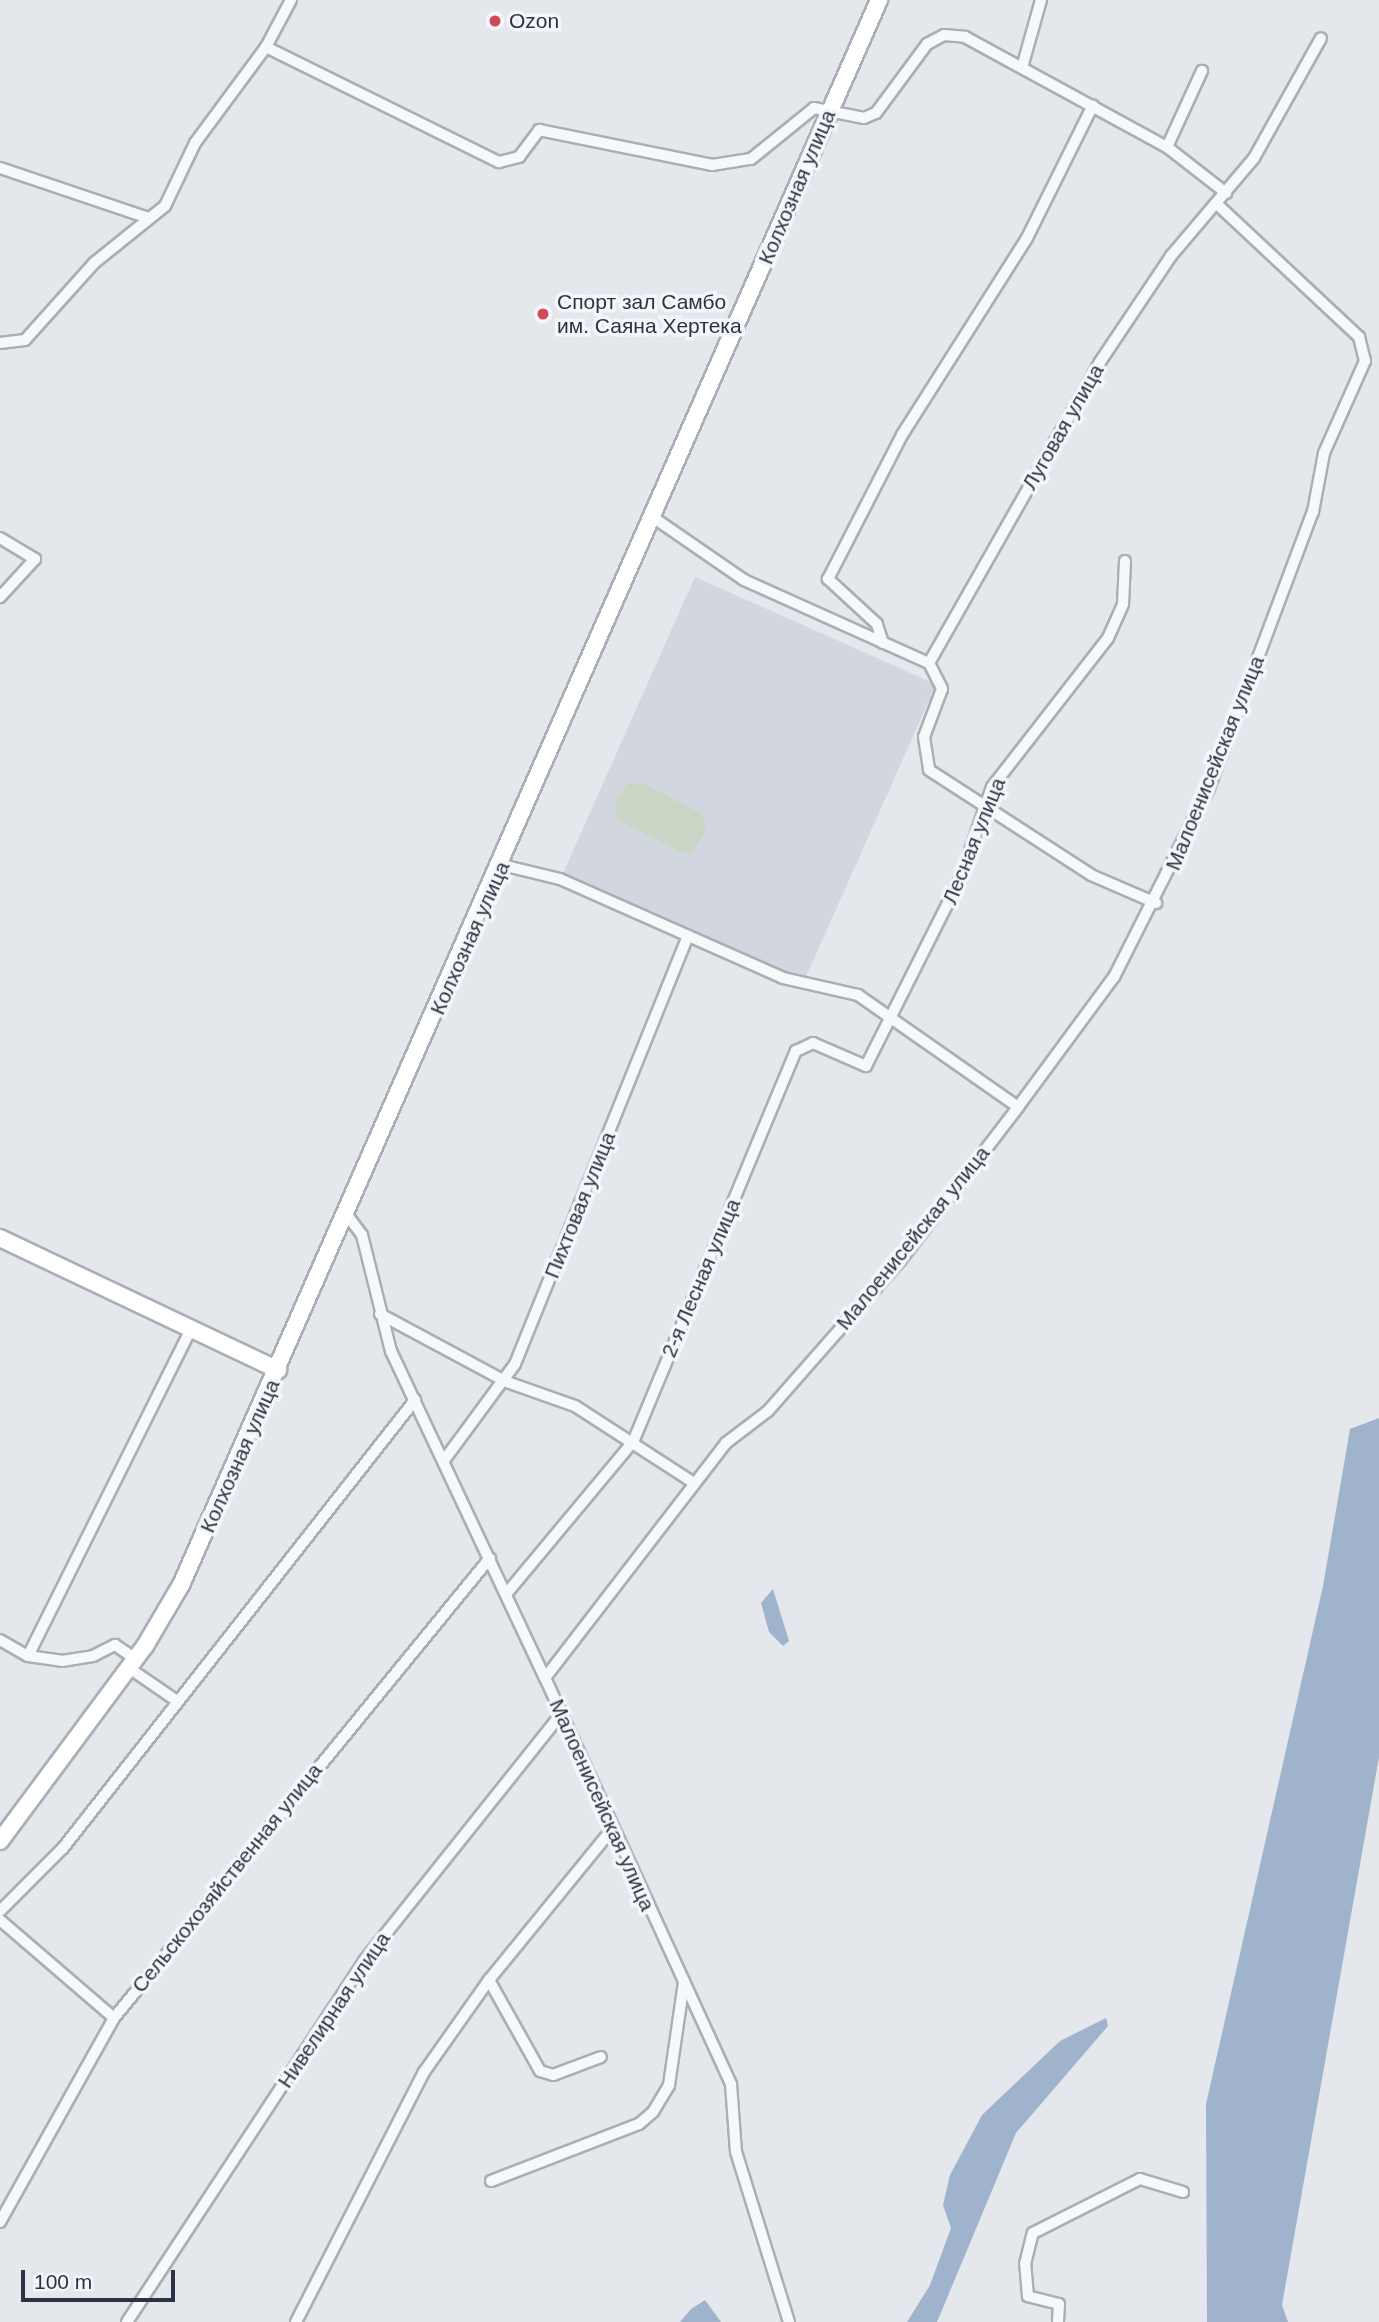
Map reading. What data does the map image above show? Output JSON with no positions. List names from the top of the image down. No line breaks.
{"streets":{"main road":["Колхозная улица"],"street":["Луговая улица","Малоенисейская улица","Лесная улица","Пихтовая улица","2-я Лесная улица","Сельскохозяйственная улица","Нивелирная улица"]},"crossings":[["Луговая улица","Малоенисейская улица"],["Малоенисейская улица","Нивелирная улица"],["Лесная улица","2-я Лесная улица"]],"places":["Ozon","Спорт зал Самбо им. Саяна Хертека"],"scale_bar":"100 m"}
